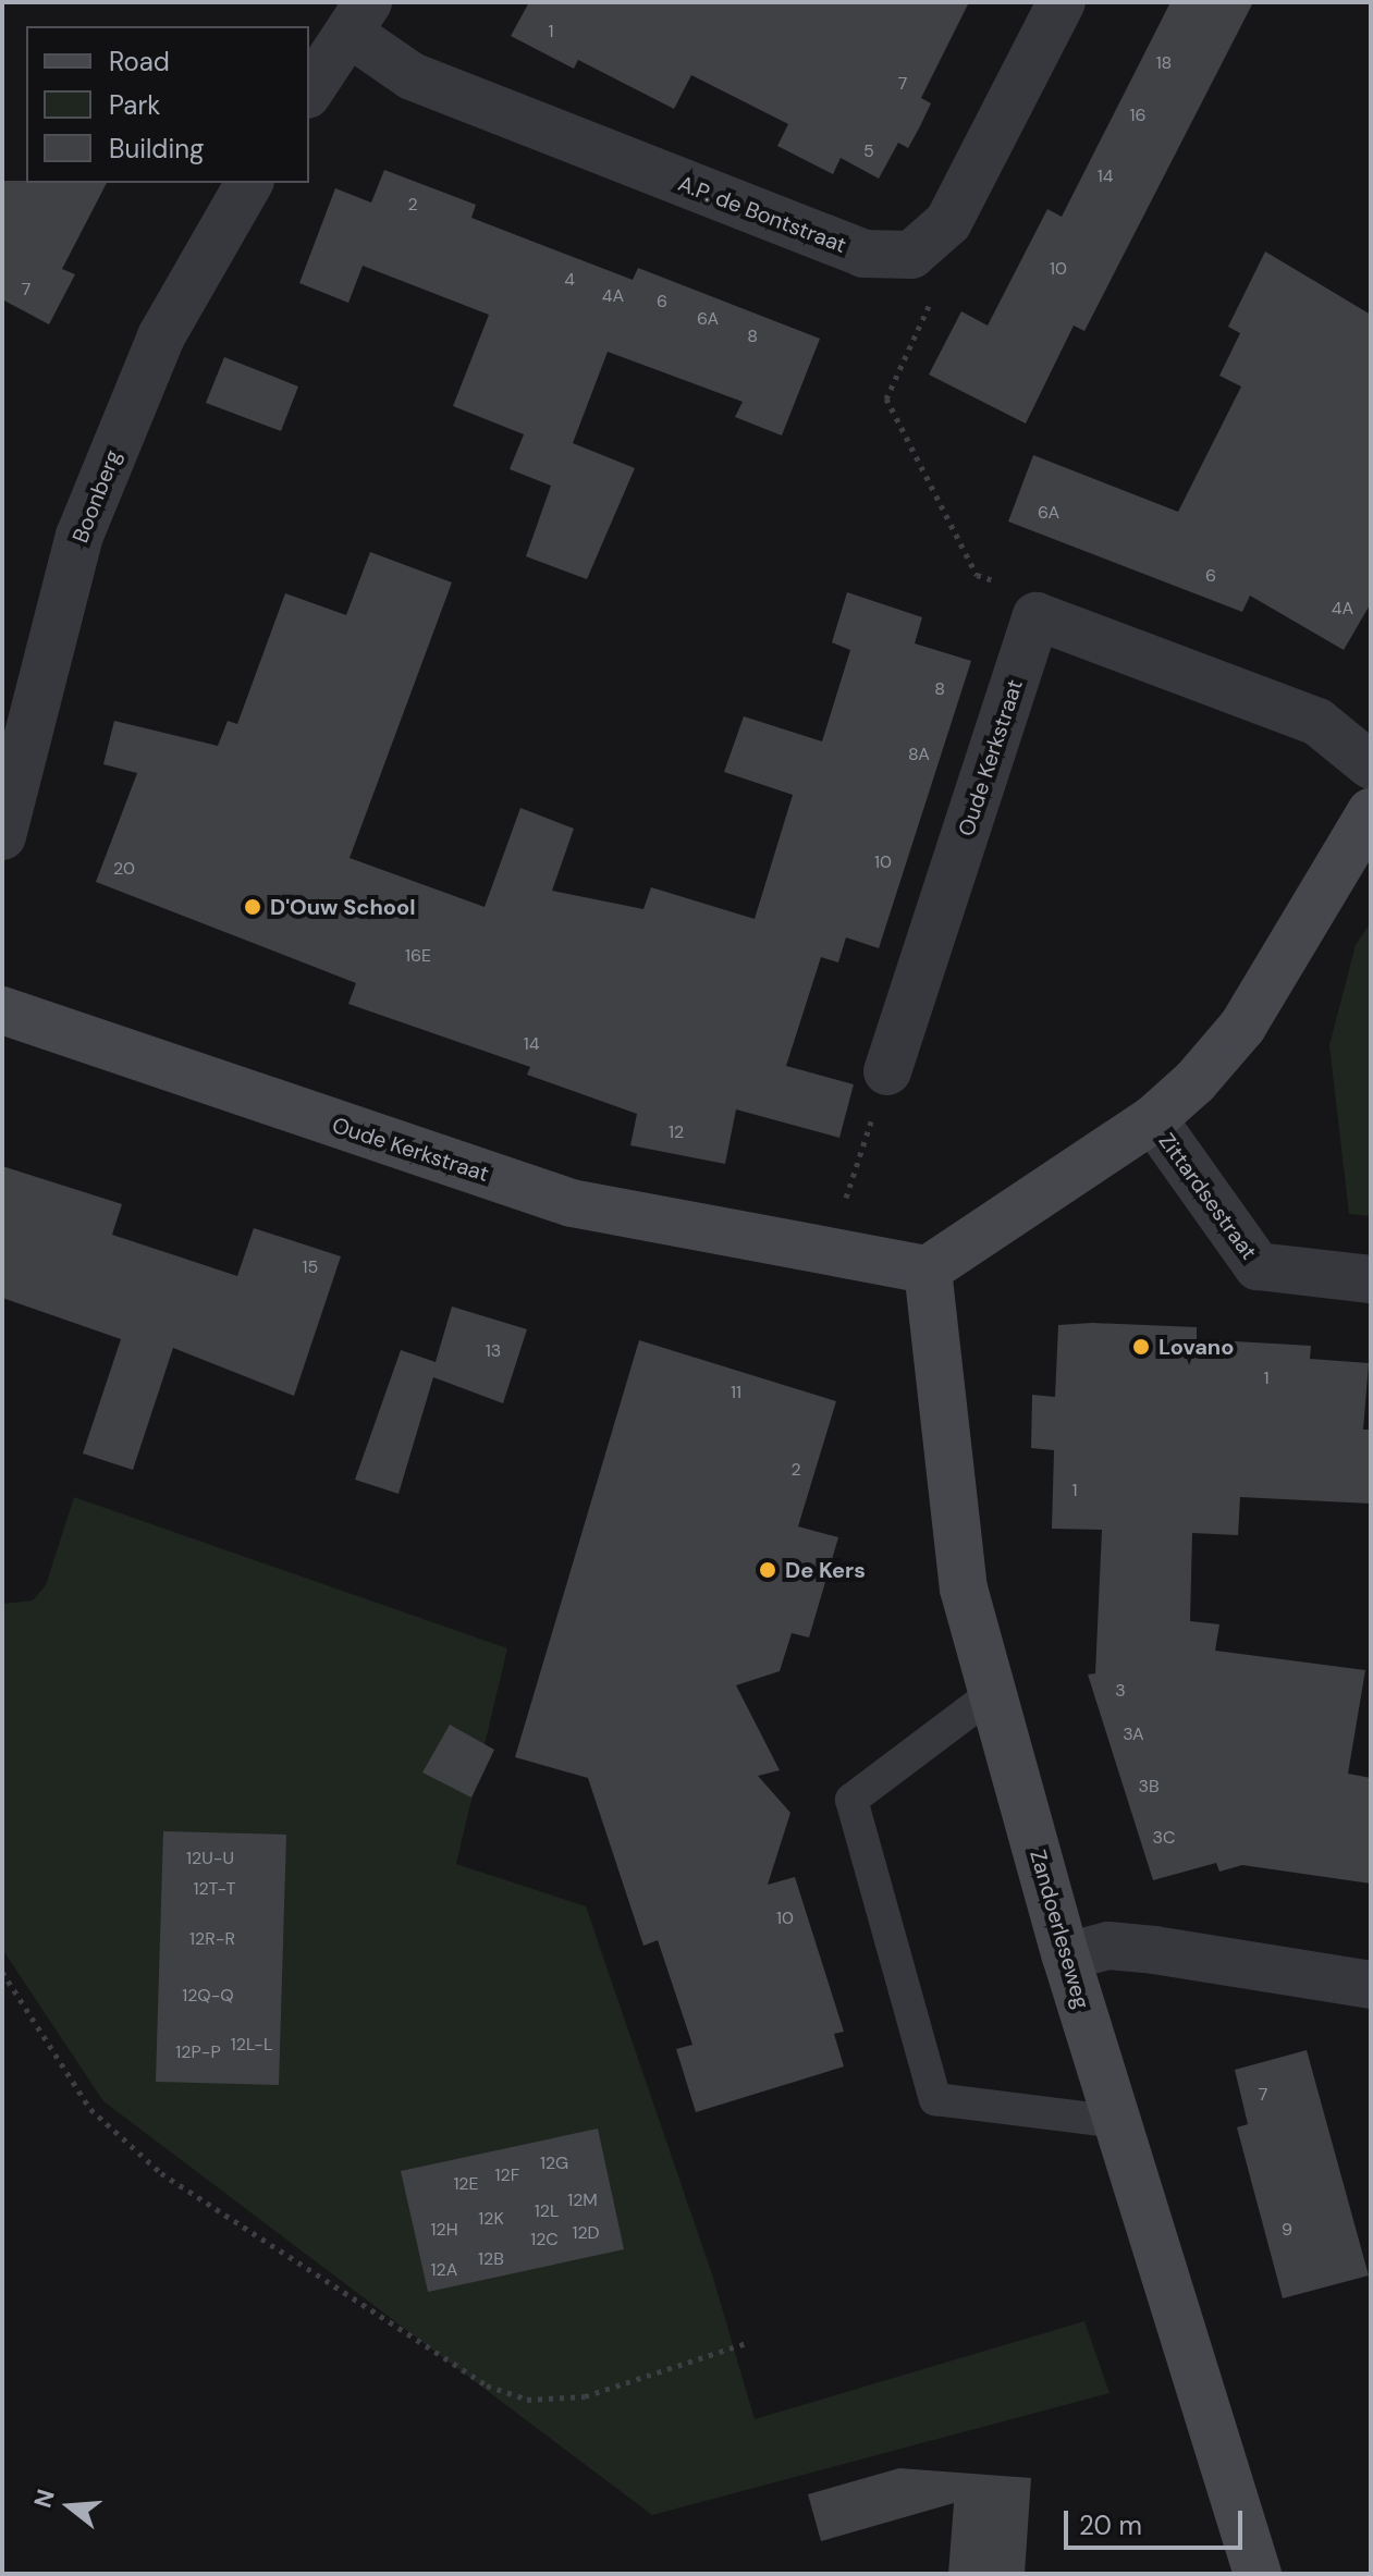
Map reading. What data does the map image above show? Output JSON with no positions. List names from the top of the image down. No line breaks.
{"streets":{"street":["A.P. de Bontstraat","Boonberg","Oude Kerkstraat","Zittardsestraat","Zandoerleseweg"]},"crossings":[["Oude Kerkstraat","Zandoerleseweg"]],"places":["D'Ouw School","Lovano","De Kers"],"house_numbers":["1","18","7","16","5","14","2","10","4","7","4A","6","6A","8","6A","6","4A","8","8A","10","20","16E","14","12","15","13","1","11","2","1","3","3A","3B","3C","12U-U","12T-T","10","12R-R","12Q-Q","12L-L","12P-P","7","12G","12F","12E","12M","12L","12K","12H","9","12D","12C","12B","12A"],"legend":["Road","Park","Building"],"scale_bar":"20 m","north":"left"}
